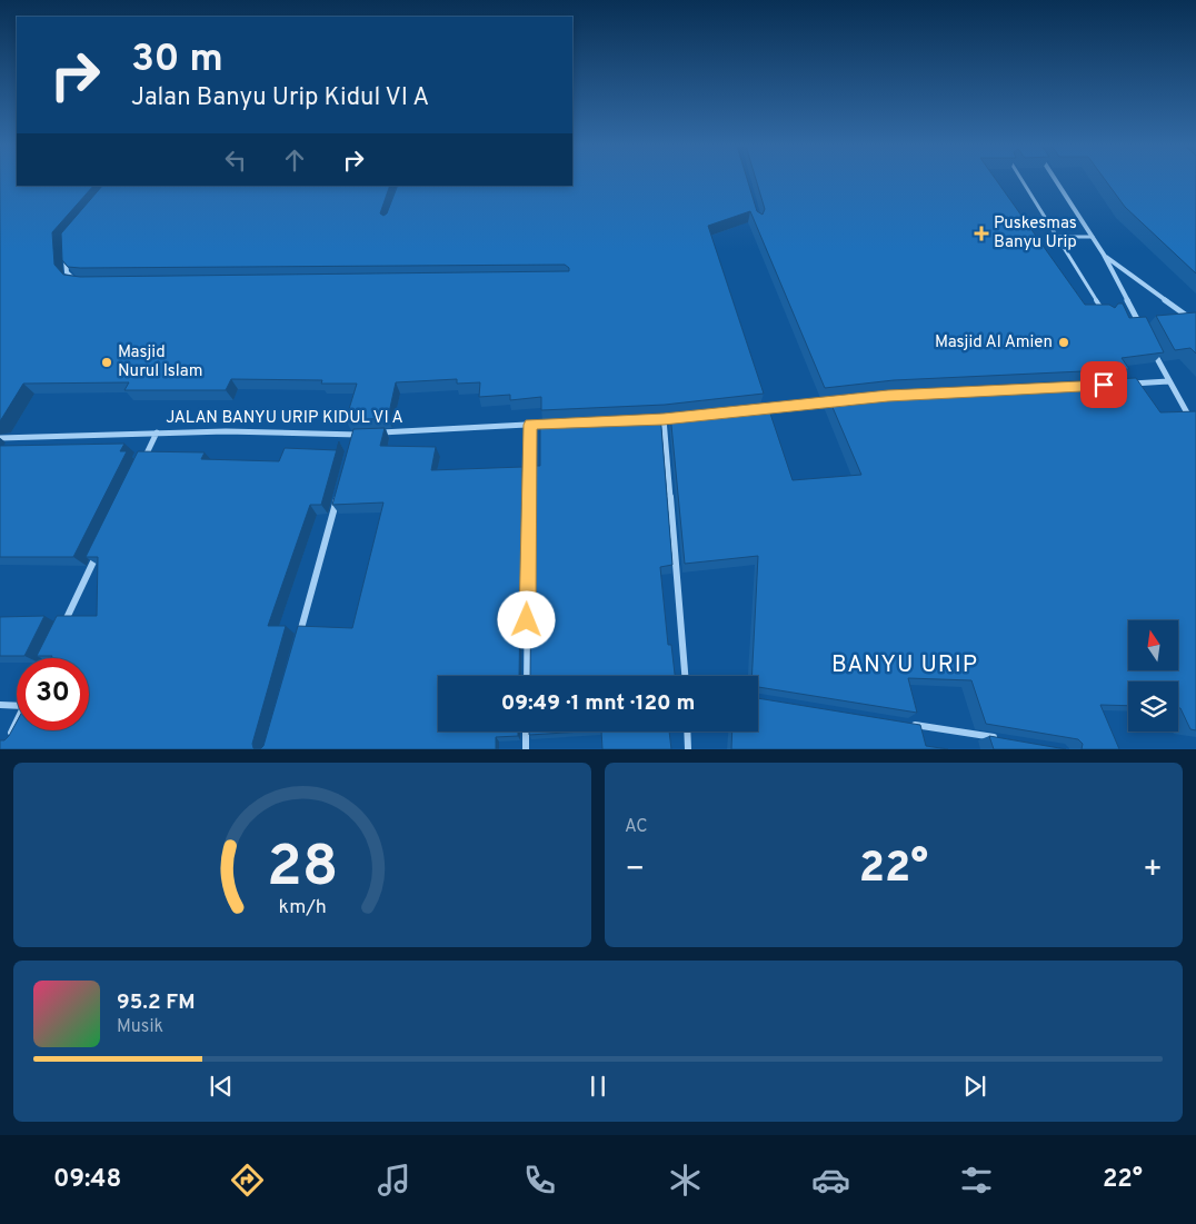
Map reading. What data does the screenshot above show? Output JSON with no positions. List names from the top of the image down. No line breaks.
{"streets":{"street":["JALAN BANYU URIP KIDUL VI A"]},"districts":["BANYU URIP"],"places":{"health":["Puskesmas Banyu Urip"],"other":["Masjid Al Amien","Masjid Nurul Islam"]},"north":"top","page":{"turn":["30 m","Jalan Banyu Urip Kidul VI A"],"limit":"30","trip":"09:49 · 1 mnt · 120 m","tile":"AC","heat":["−","22°","+"],"song":["95.2 FM","Musik"],"tabs":["09:48","22°"],"gauge":["28","km/h"]}}
